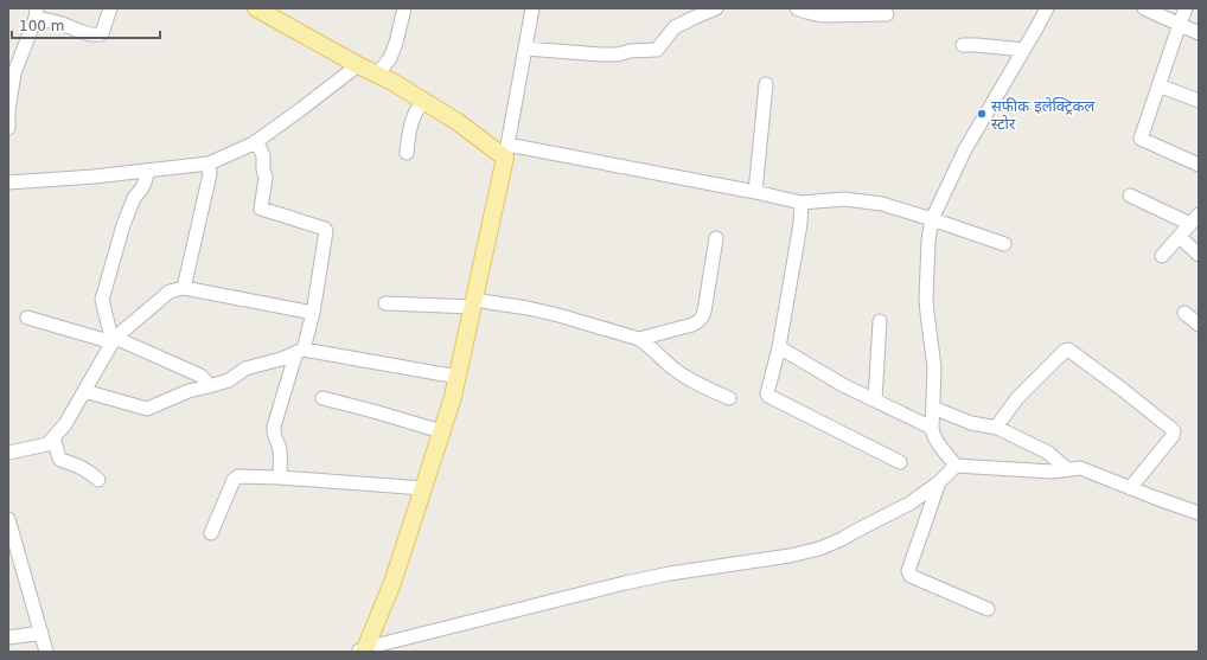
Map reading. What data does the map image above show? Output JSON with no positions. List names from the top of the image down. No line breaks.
{"places":["सफीक इलेक्ट्रिकल स्टोर"],"scale_bar":"100 m"}
